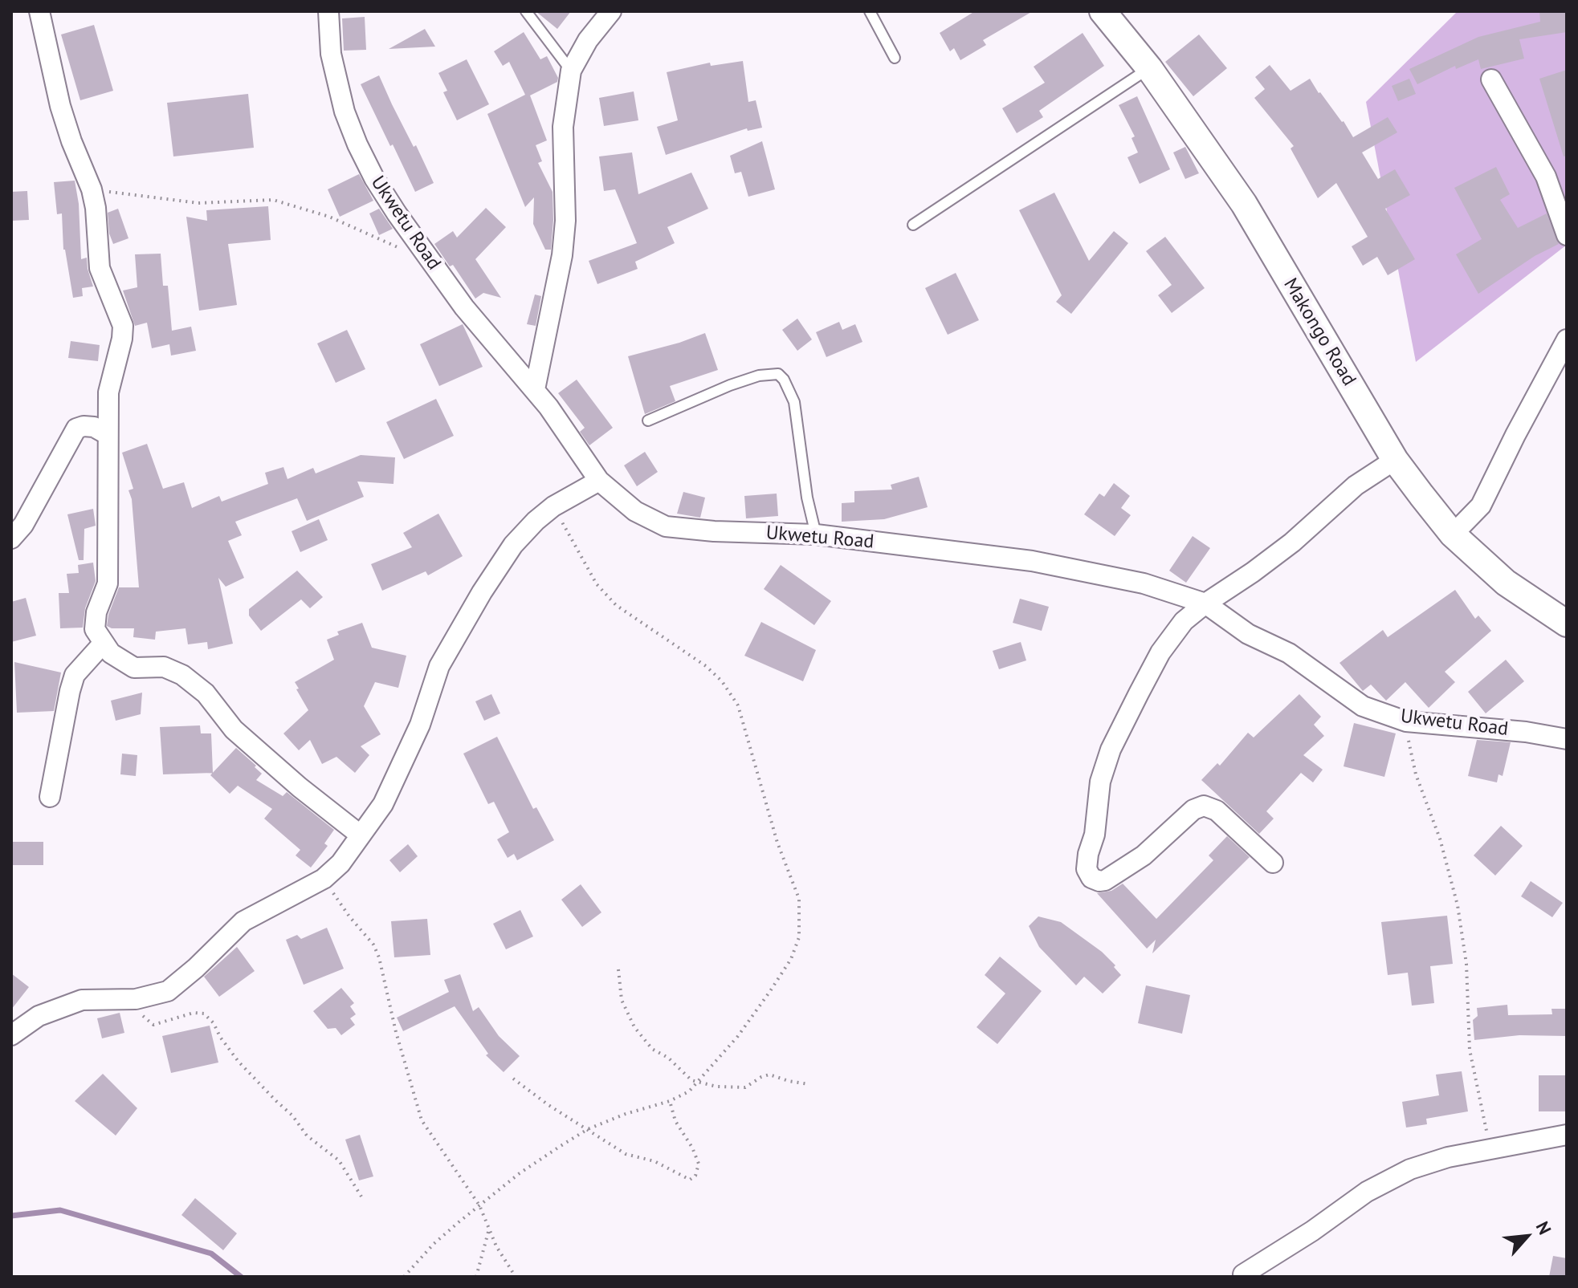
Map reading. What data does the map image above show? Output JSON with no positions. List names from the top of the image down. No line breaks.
{"streets":{"street":["Ukwetu Road","Makongo Road"]},"north":"top right"}
